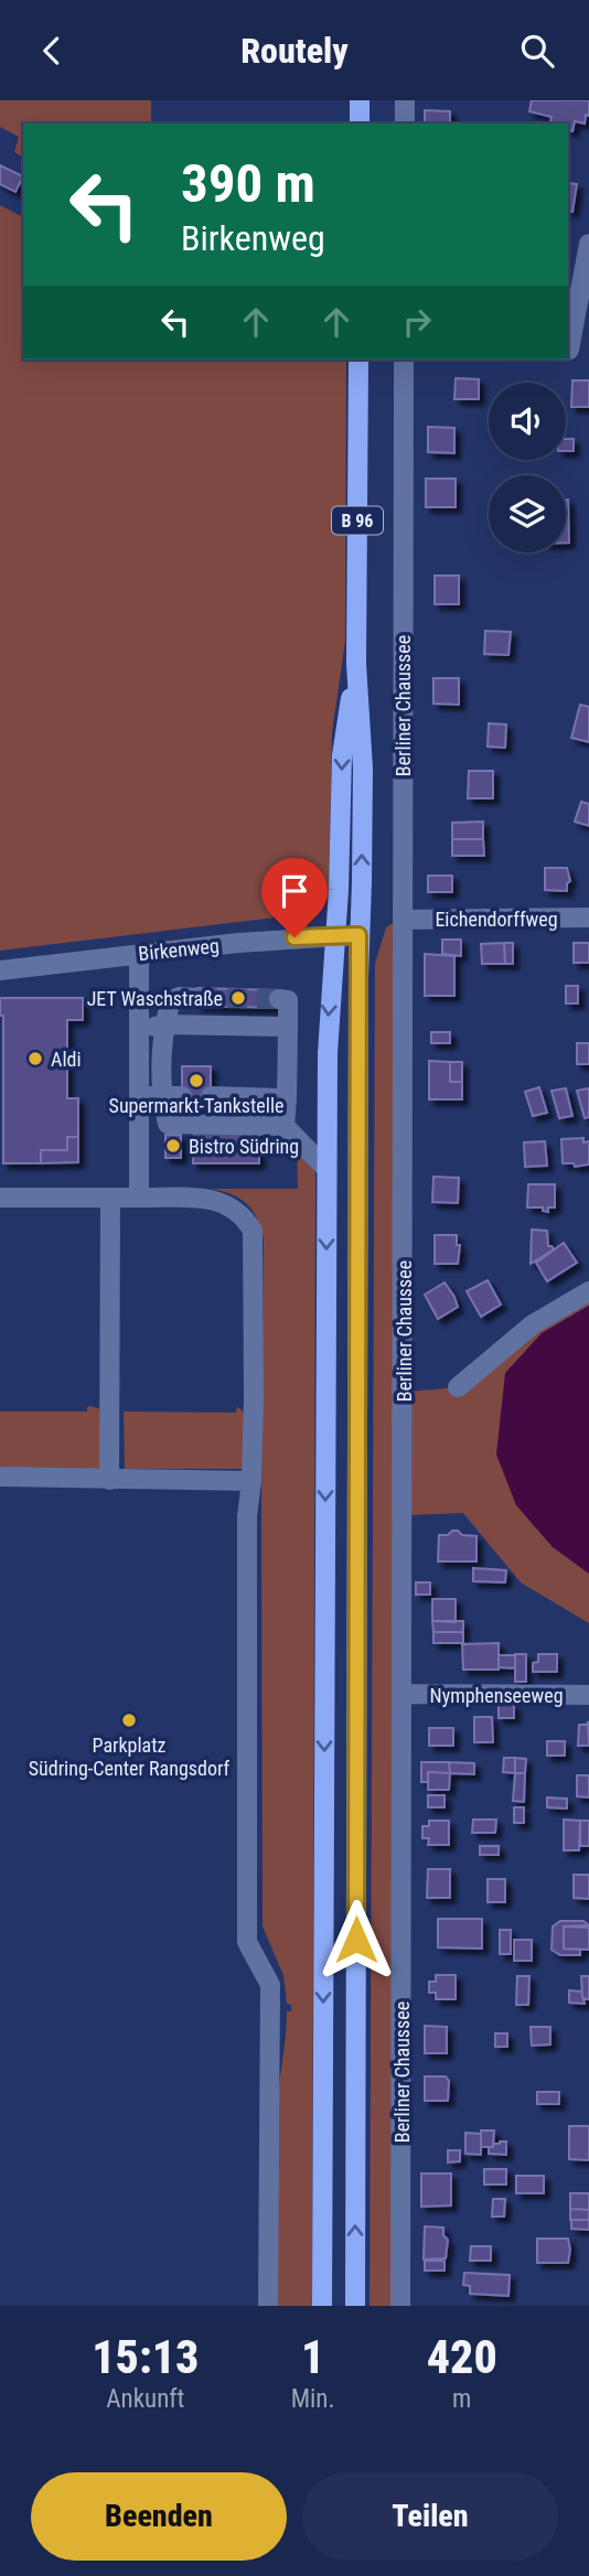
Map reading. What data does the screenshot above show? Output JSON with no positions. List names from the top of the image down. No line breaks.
{"streets":{"main road":["B 96"],"street":["Berliner Chaussee","Eichendorffweg","Birkenweg","Nymphenseeweg"]},"crossings":[["B 96","Birkenweg"],["Berliner Chaussee","Eichendorffweg"],["Berliner Chaussee","Nymphenseeweg"]],"places":["JET Waschstraße","Aldi","Supermarkt-Tankstelle","Bistro Südring","Parkplatz Südring-Center Rangsdorf"],"page":{"header":"Routely","turn":["390 m","Birkenweg"],"eta":["15:13","Ankunft","1","Min.","420","m"],"buttons":["Beenden","Teilen"]}}
